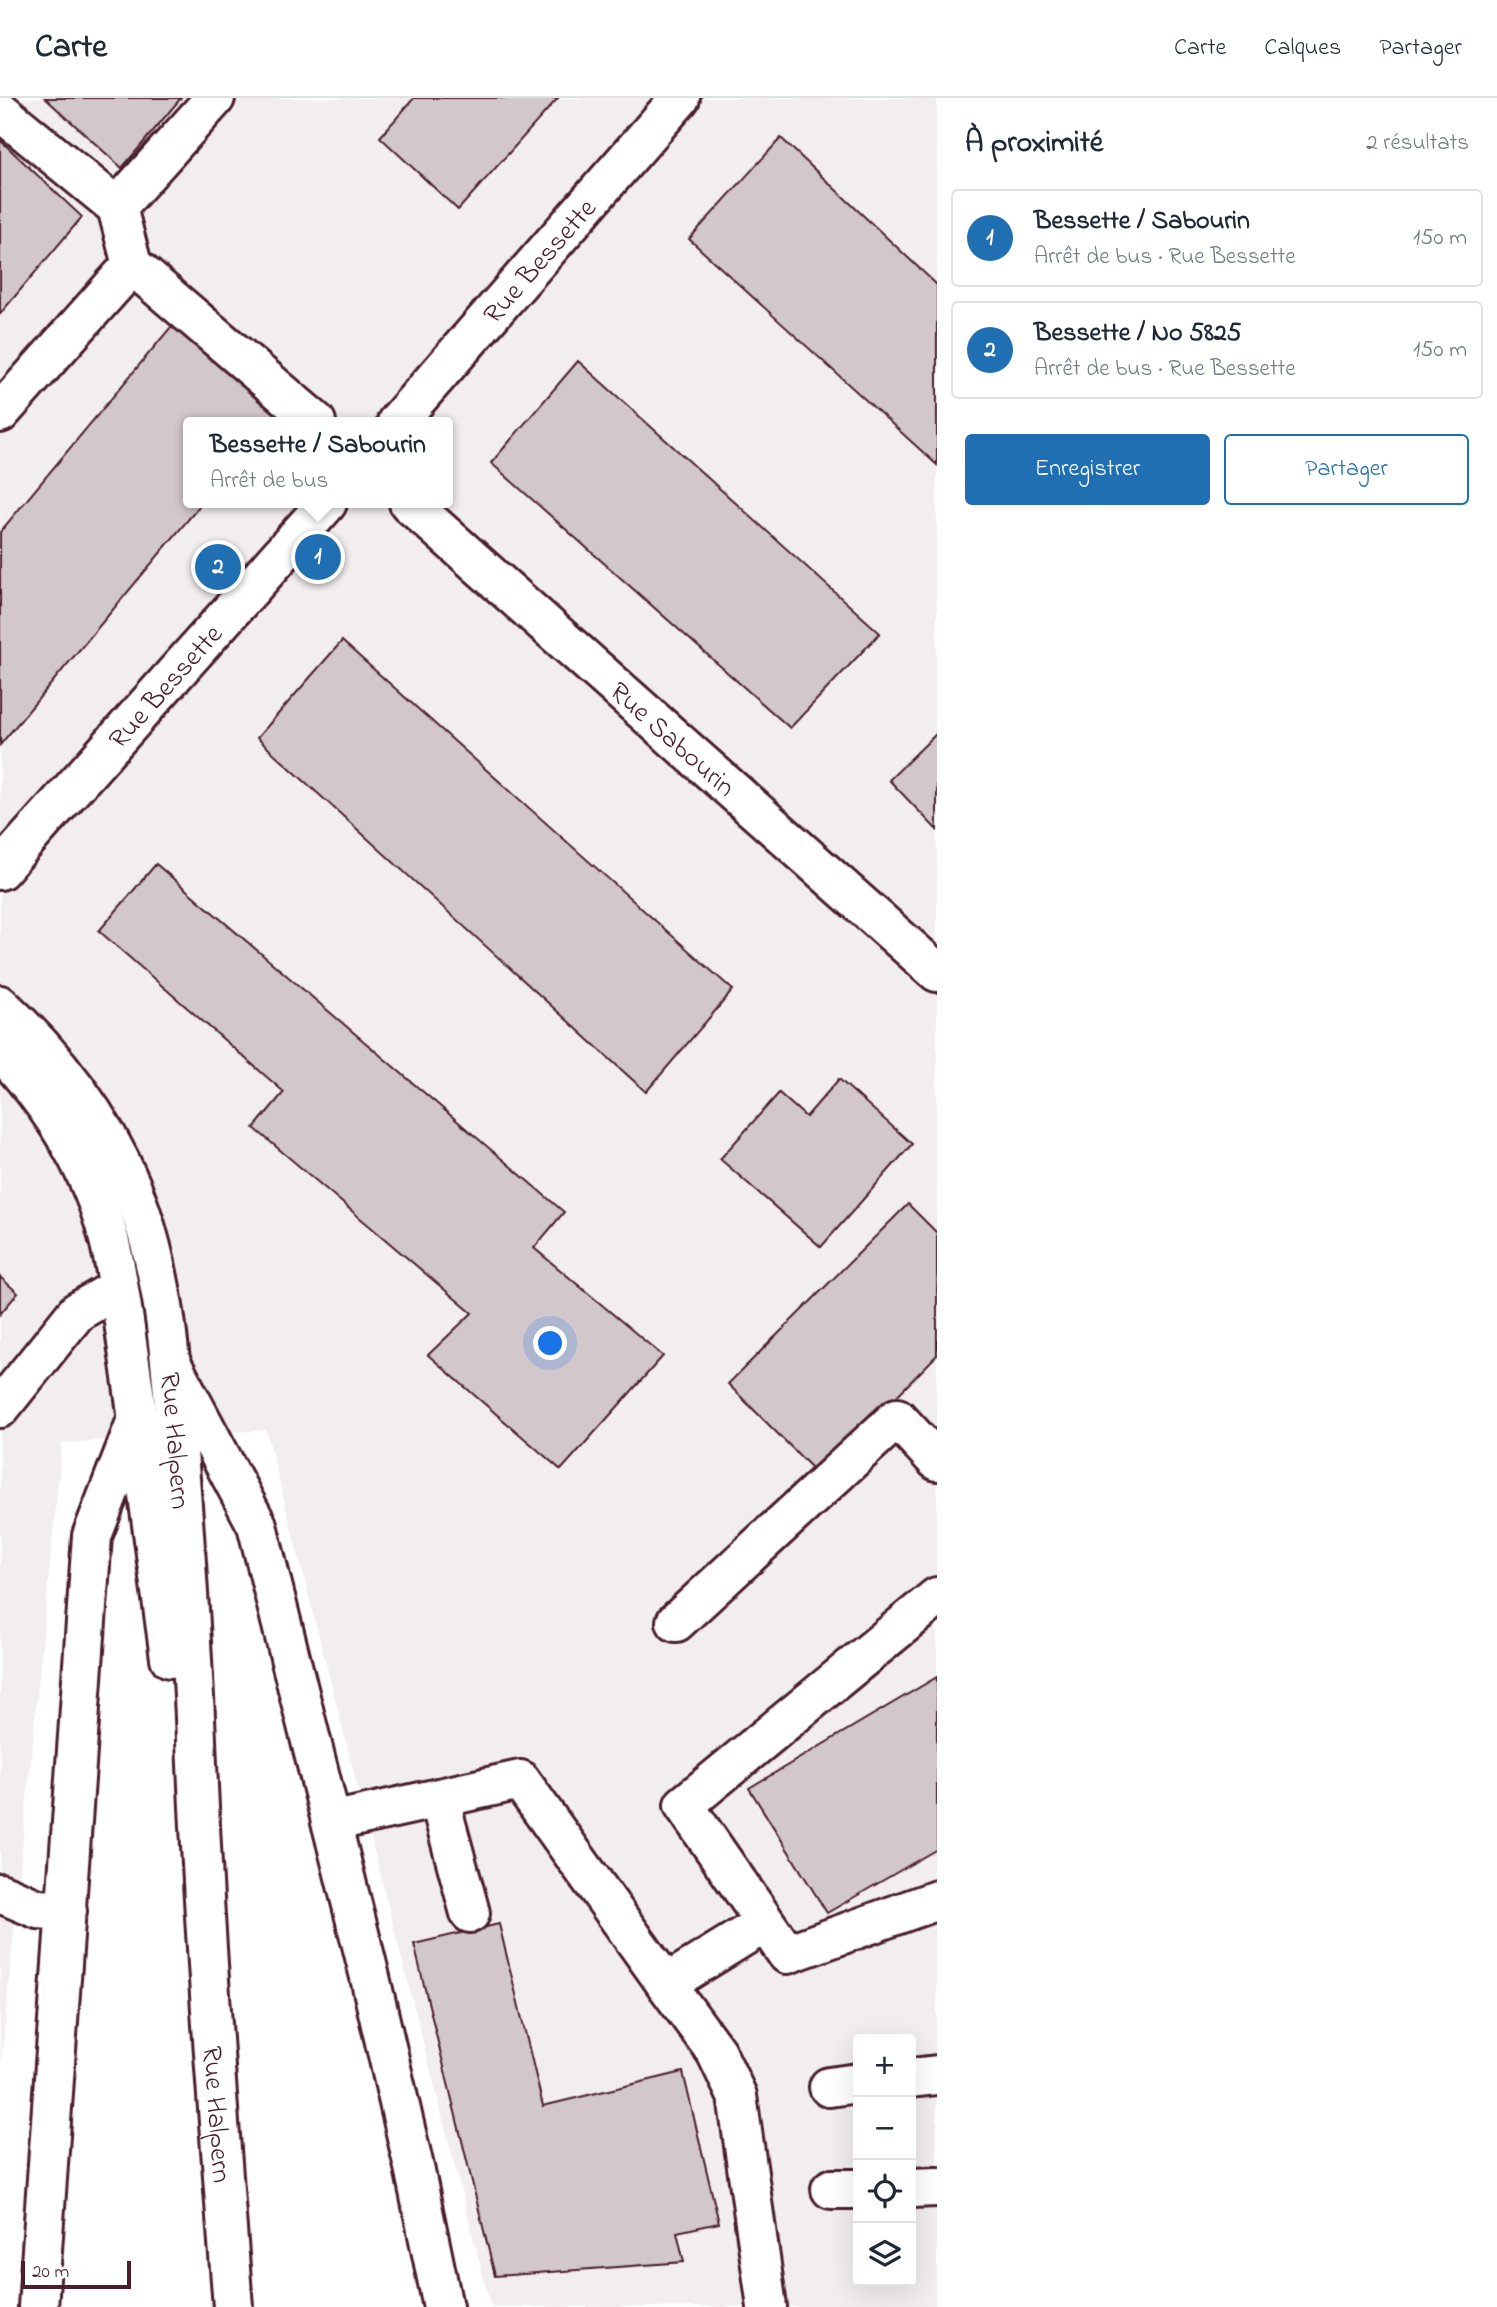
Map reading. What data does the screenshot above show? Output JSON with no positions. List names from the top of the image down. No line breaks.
{"streets":{"street":["Rue Bessette","Rue Sabourin","Rue Halpern"]},"scale_bar":"20 m","page":{"header":"Carte","nav":["Carte","Calques","Partager"],"heading":["À proximité","2 résultats"],"list":[{"mark":"1","name":"Bessette / Sabourin","note":"Arrêt de bus · Rue Bessette","value":"150 m"},{"mark":"2","name":"Bessette / No 5825","note":"Arrêt de bus · Rue Bessette","value":"150 m"}],"buttons":["Enregistrer","Partager"],"popup":["Bessette / Sabourin","Arrêt de bus"],"pins":["1","2"],"map_buttons":["+","−"],"scale":"20 m"}}
